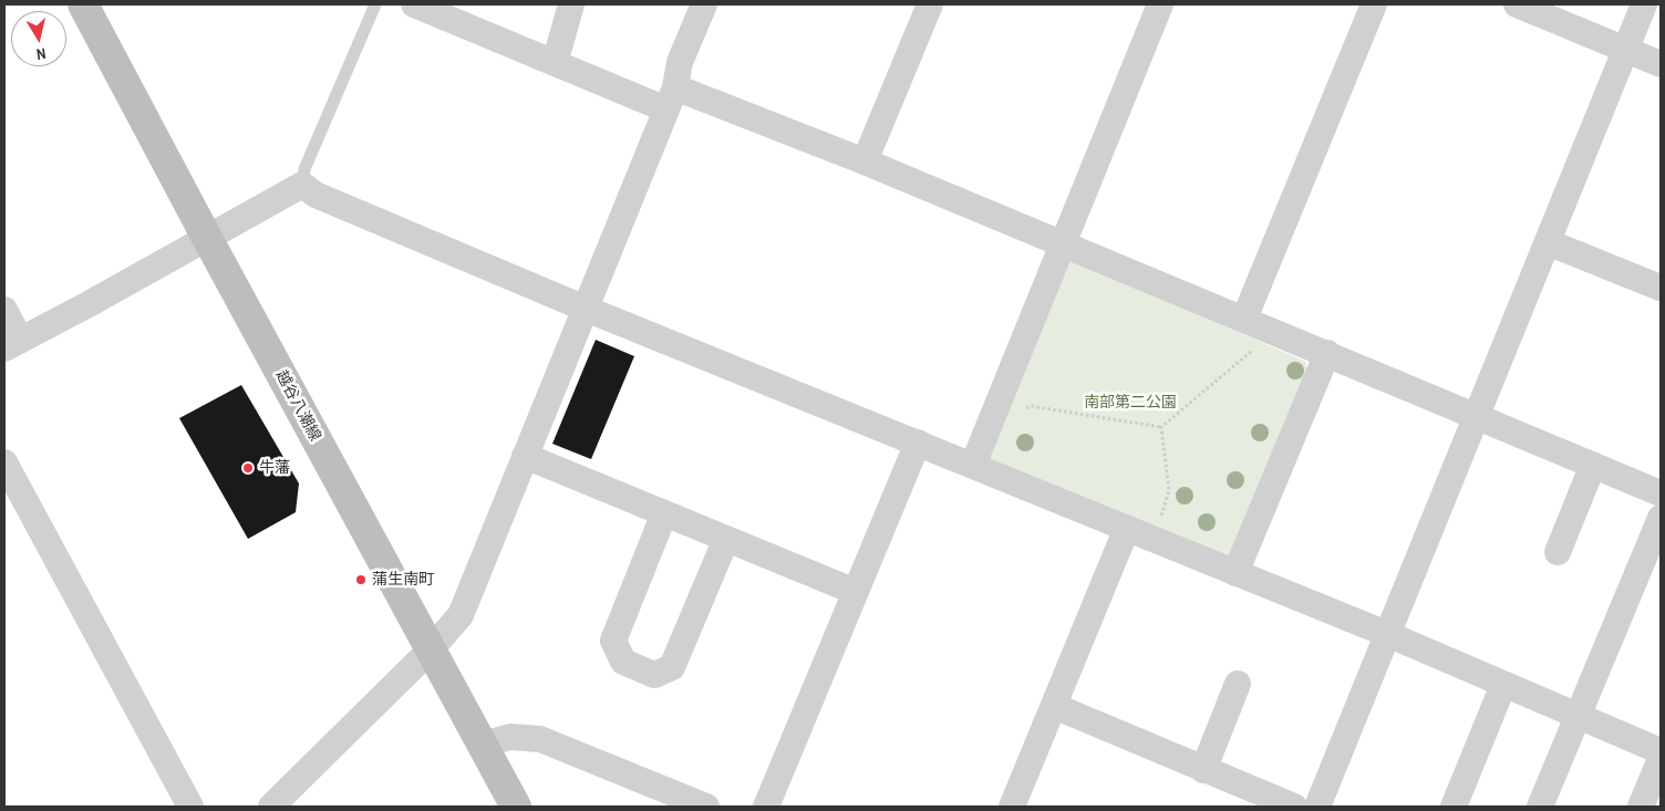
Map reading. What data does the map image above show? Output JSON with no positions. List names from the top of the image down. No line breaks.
{"streets":{"main road":["越谷八潮線"]},"parks":["南部第二公園"],"places":["牛藩","蒲生南町"],"north":"bottom"}
